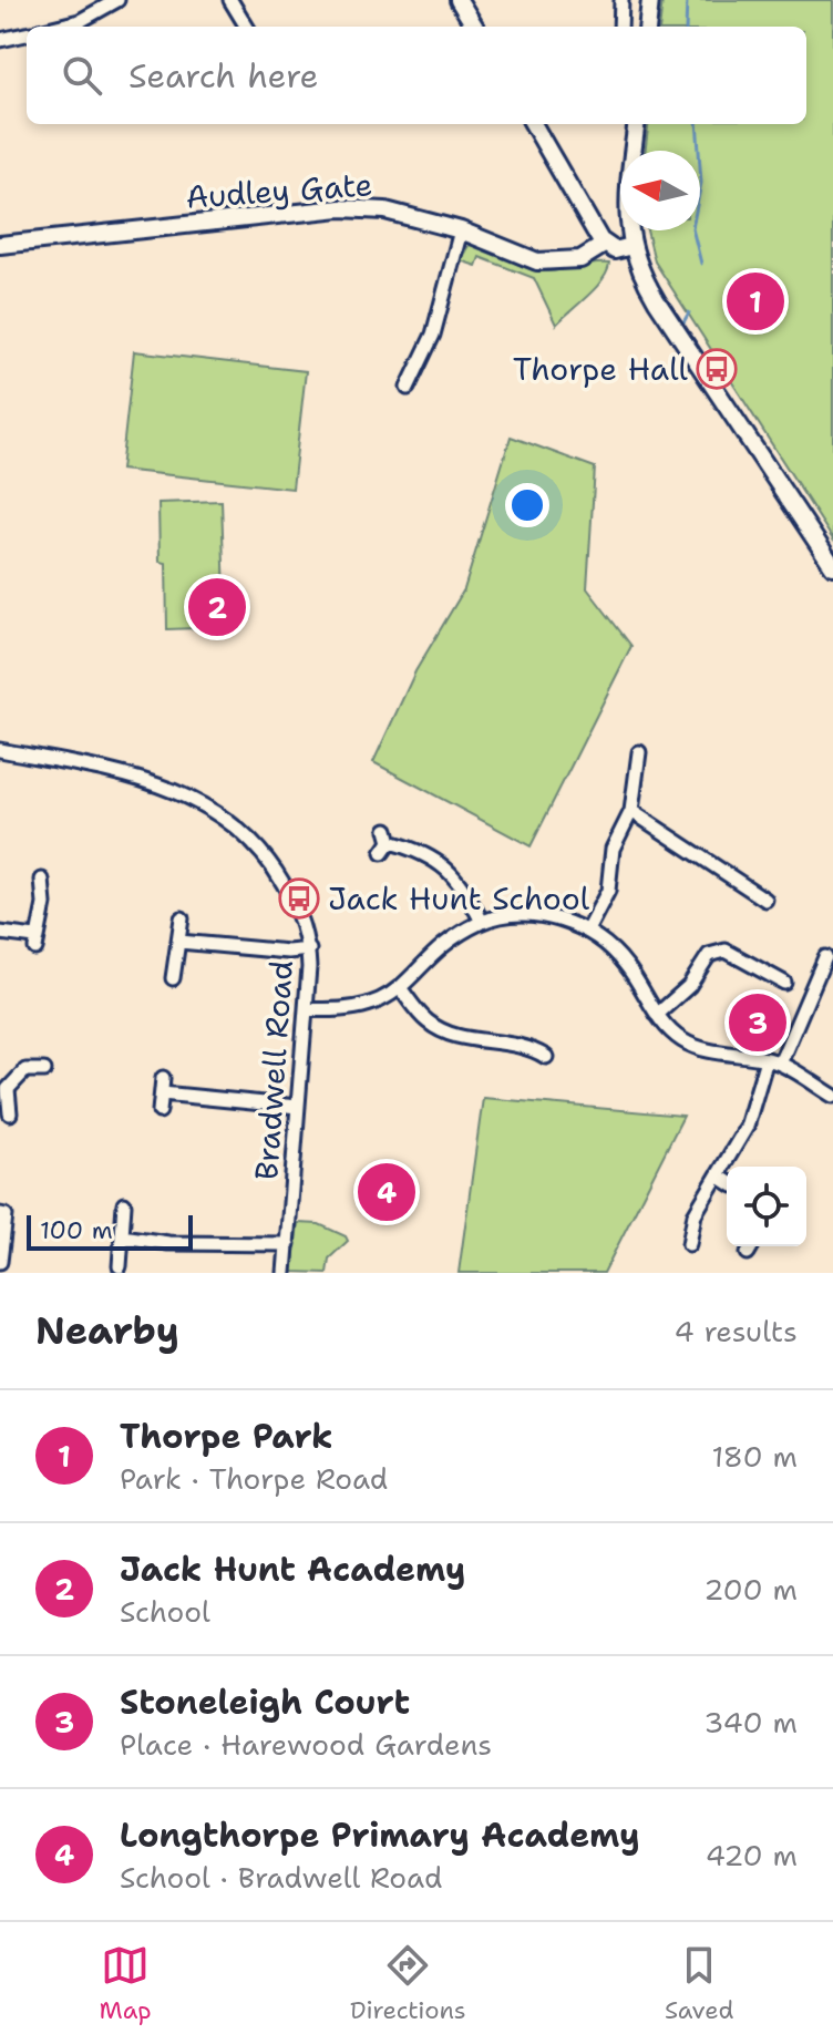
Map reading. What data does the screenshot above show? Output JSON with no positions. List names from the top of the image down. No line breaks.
{"streets":{"street":["Audley Gate","Bradwell Road"]},"places":{"bus stop":["Thorpe Hall","Jack Hunt School"]},"scale_bar":"100 m","north":"left","page":{"search":"Search here","pins":["1","2","3","4"],"scale":"100 m","heading":["Nearby","4 results"],"list":[{"mark":"1","name":"Thorpe Park","note":"Park · Thorpe Road","value":"180 m"},{"mark":"2","name":"Jack Hunt Academy","note":"School","value":"200 m"},{"mark":"3","name":"Stoneleigh Court","note":"Place · Harewood Gardens","value":"340 m"},{"mark":"4","name":"Longthorpe Primary Academy","note":"School · Bradwell Road","value":"420 m"}],"nav":["Map","Directions","Saved"]}}
